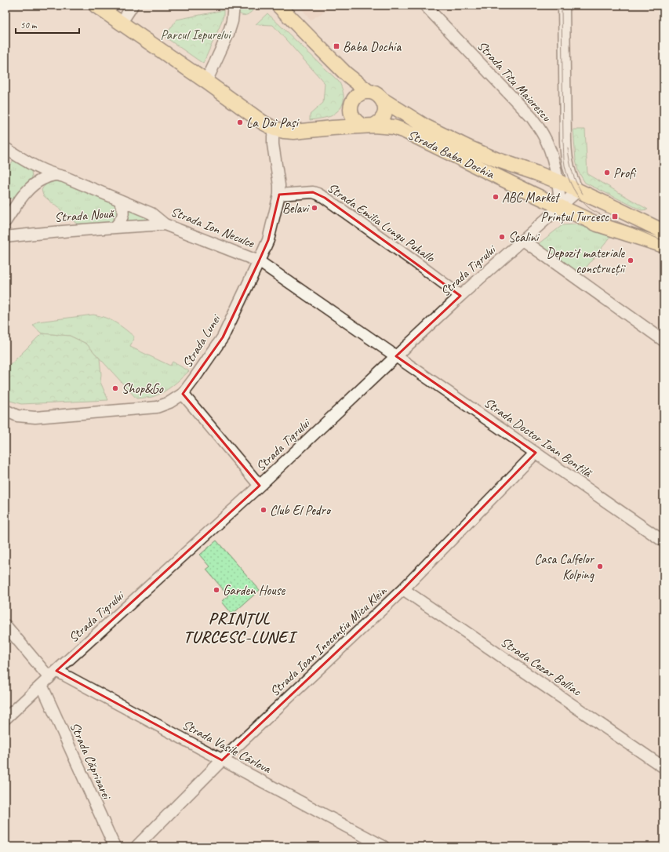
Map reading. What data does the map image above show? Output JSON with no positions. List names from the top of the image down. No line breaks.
{"streets":{"main road":["Strada Baba Dochia"],"street":["Strada Titu Maiorescu","Strada Nouă","Strada Emilia Lungu Puhallo","Strada Ion Neculce","Strada Tigrului","Strada Lunei","Strada Doctor Ioan Bontilă","Strada Ioan Inocențiu Micu Klein","Strada Cezar Bolliac","Strada Vasile Cârlova","Strada Căprioarei"]},"crossings":[["Strada Titu Maiorescu","Strada Baba Dochia"],["Strada Titu Maiorescu","Strada Tigrului"],["Strada Baba Dochia","Strada Tigrului"],["Strada Baba Dochia","Strada Lunei"],["Strada Nouă","Strada Ion Neculce"],["Strada Emilia Lungu Puhallo","Strada Tigrului"],["Strada Emilia Lungu Puhallo","Strada Lunei"],["Strada Ion Neculce","Strada Tigrului"],["Strada Ion Neculce","Strada Lunei"],["Strada Ion Neculce","Strada Doctor Ioan Bontilă"],["Strada Tigrului","Strada Doctor Ioan Bontilă"],["Strada Tigrului","Strada Vasile Cârlova"],["Strada Tigrului","Strada Căprioarei"],["Strada Doctor Ioan Bontilă","Strada Ioan Inocențiu Micu Klein"],["Strada Ioan Inocențiu Micu Klein","Strada Cezar Bolliac"],["Strada Ioan Inocențiu Micu Klein","Strada Vasile Cârlova"],["Strada Vasile Cârlova","Strada Căprioarei"]],"districts":["PRINȚUL TURCESC-LUNEI"],"parks":["Parcul Iepurelui"],"places":{"transit":["Baba Dochia","Prințul Turcesc"],"other":["La Doi Pași","Profi","ABC Market","Belavi","Scalini","Depozit materiale construcții","Shop&Go","Club El Pedro","Casa Calfelor Kolping","Garden House"]},"scale_bar":"50 m"}
